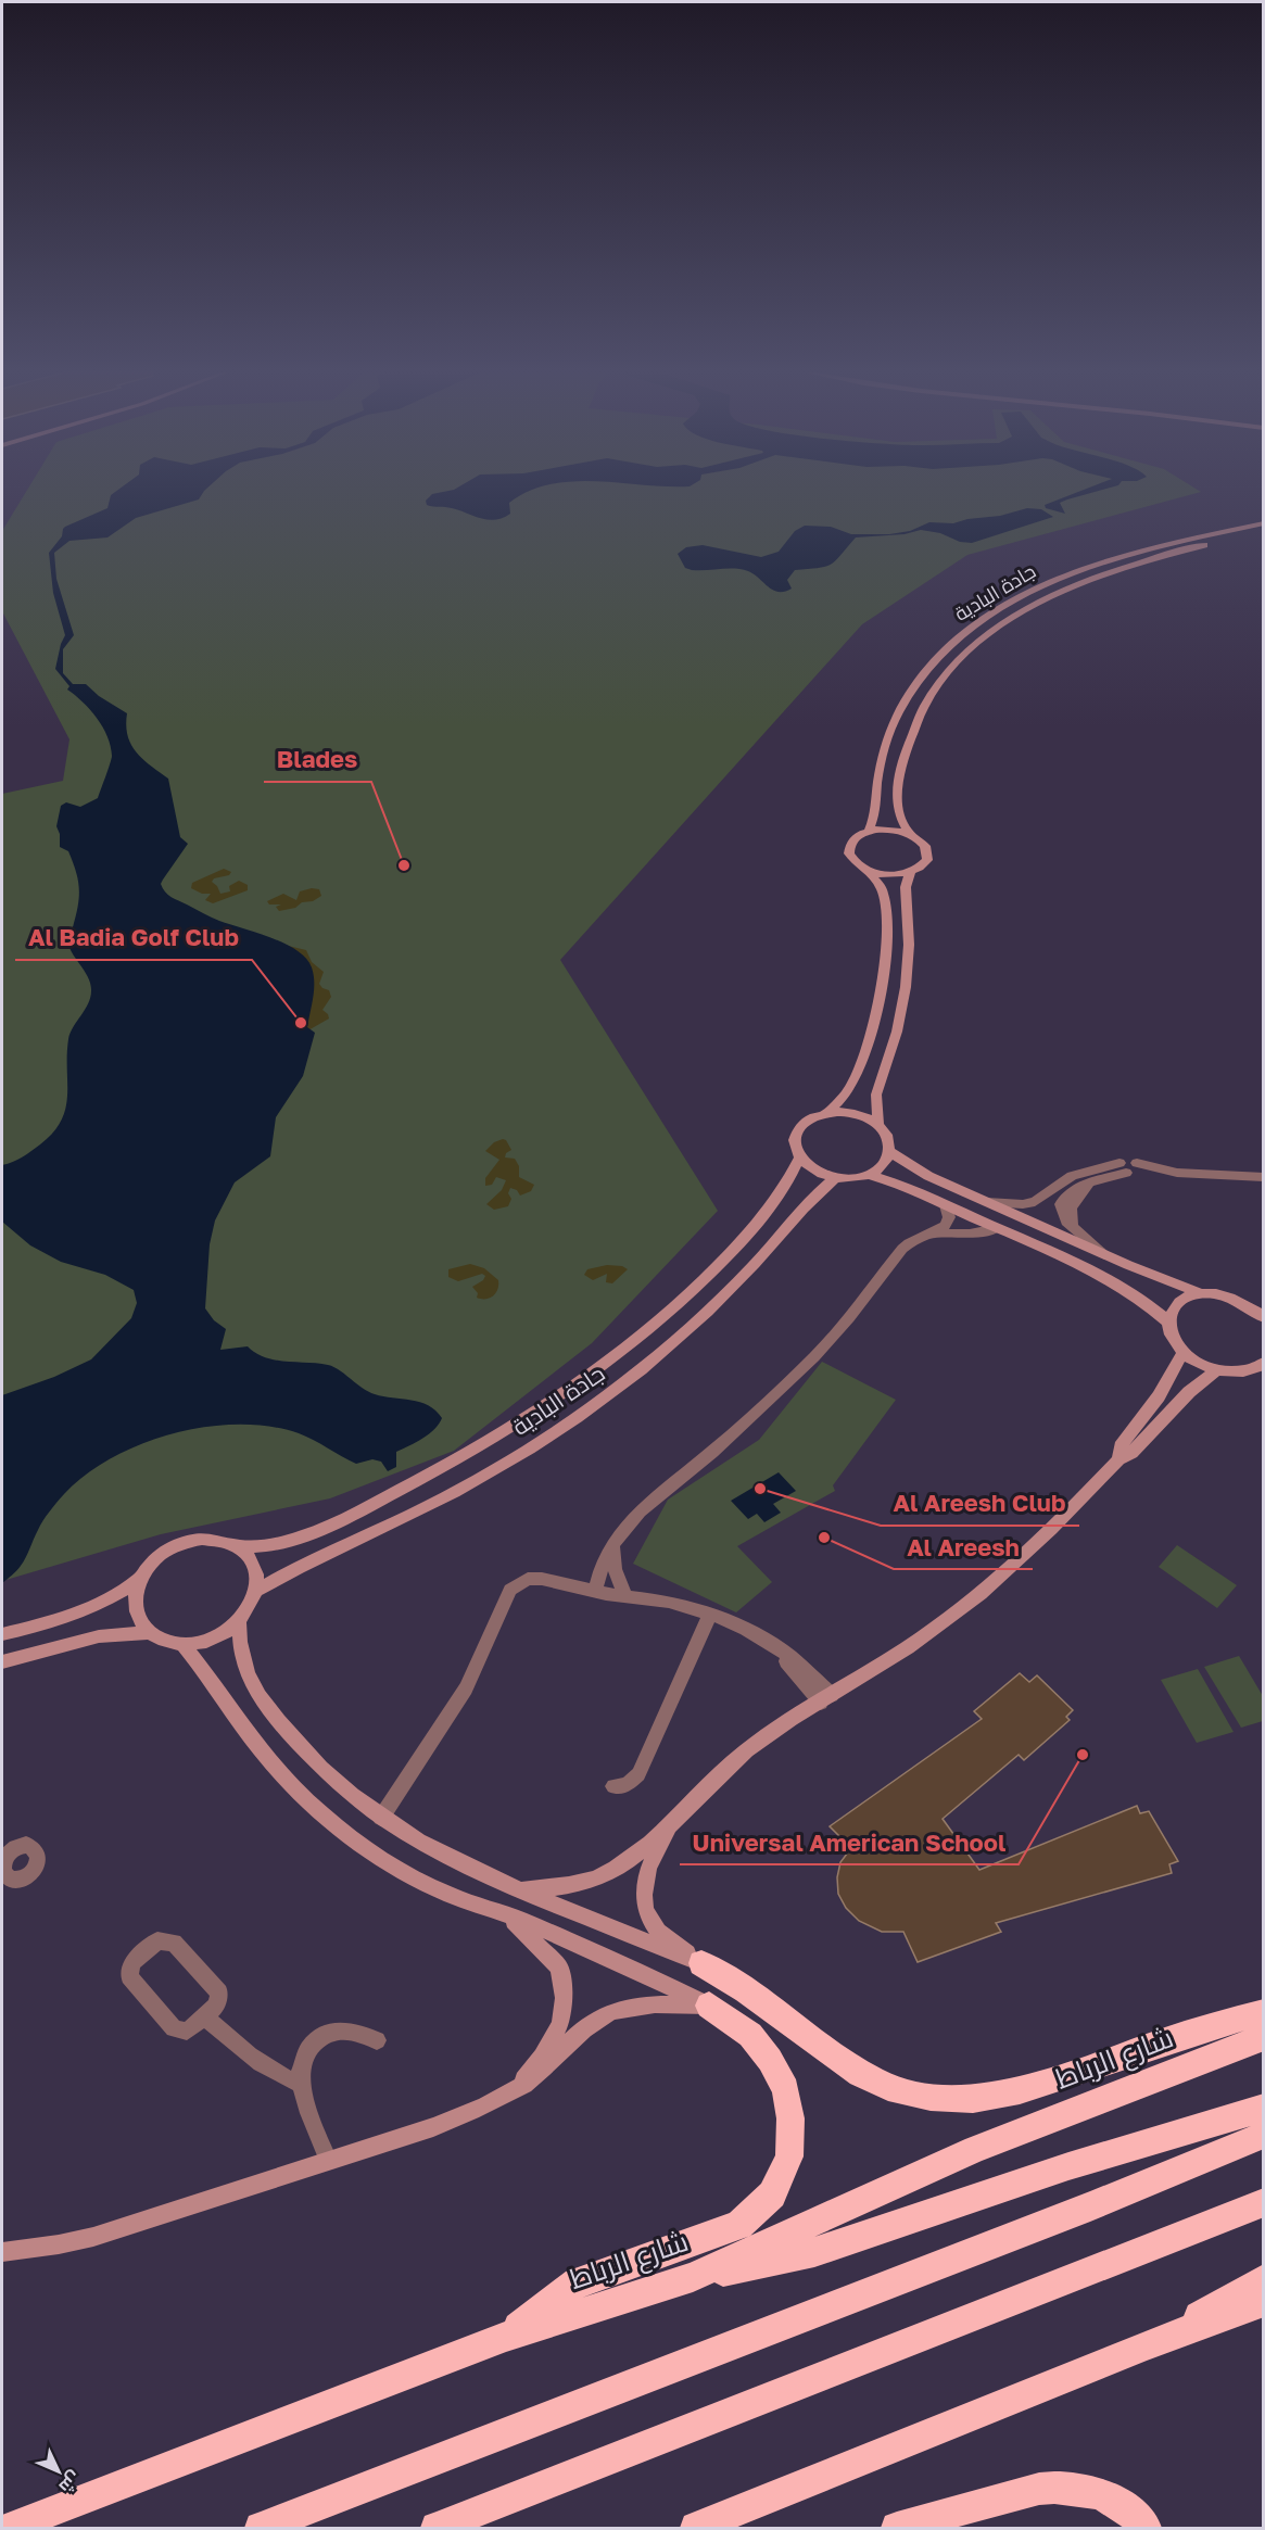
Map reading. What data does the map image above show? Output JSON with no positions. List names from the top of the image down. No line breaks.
{"streets":{"highway":["شارع الرباط"],"street":["جادة البادية"]},"places":["Blades","Al Badia Golf Club","Al Areesh Club","Al Areesh","Universal American School"],"north":"bottom right"}
